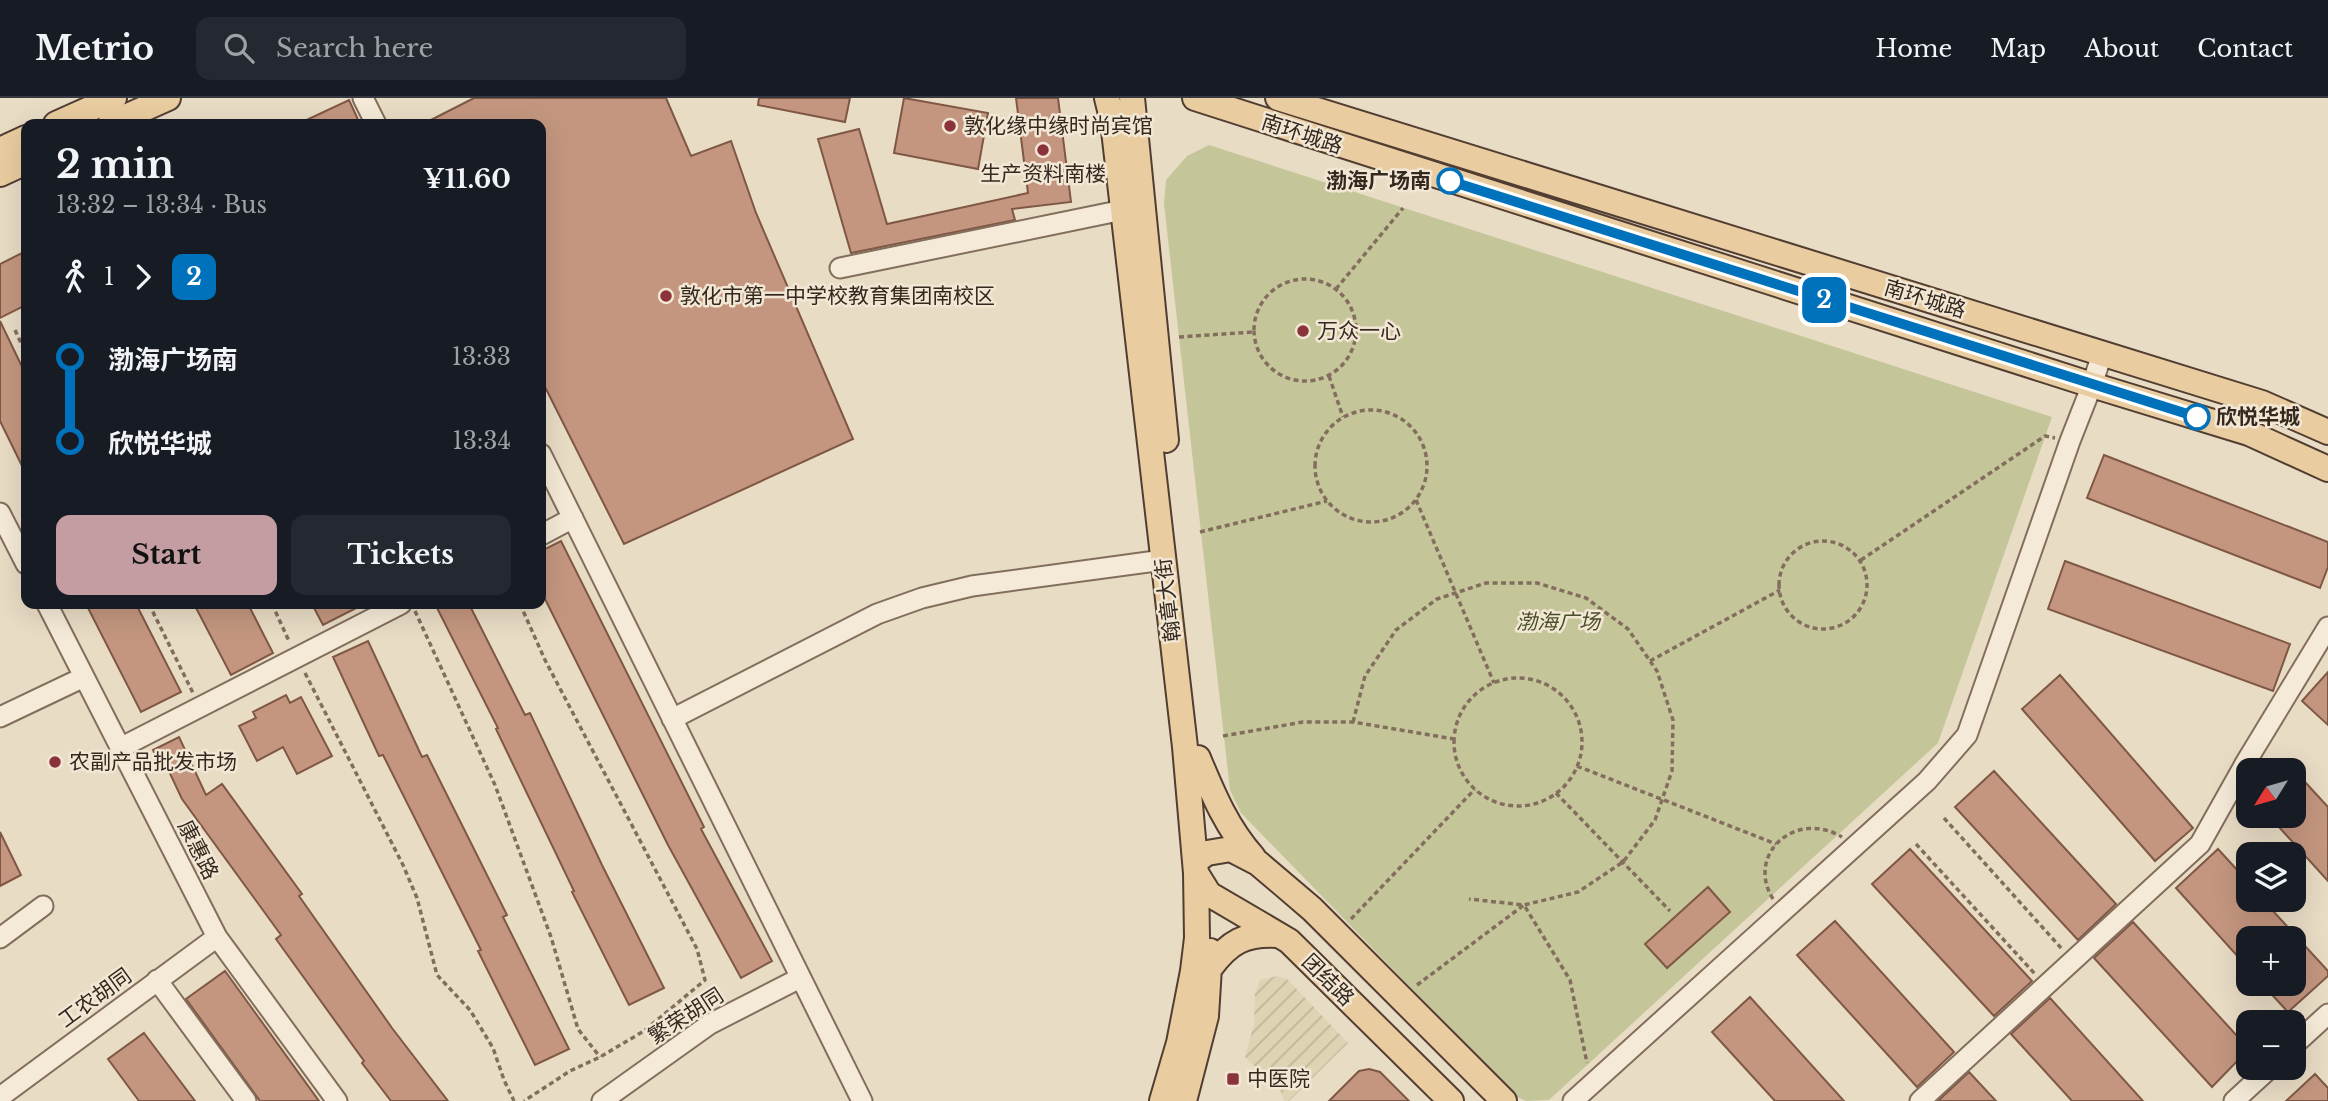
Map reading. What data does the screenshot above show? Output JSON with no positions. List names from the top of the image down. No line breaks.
{"streets":{"main road":["南环城路","翰章大街","团结路"],"street":["康惠路","工农胡同","繁荣胡同"]},"crossings":[["翰章大街","团结路"],["康惠路","工农胡同"]],"parks":["渤海广场"],"places":{"other":["敦化缘中缘时尚宾馆","生产资料南楼","渤海广场南","敦化市第一中学校教育集团南校区","万众一心","欣悦华城","农副产品批发市场"],"transit":["中医院"]},"lines":["bus line 2"],"north":"bottom left","page":{"header":"Metrio","search":"Search here","nav":["Home","Map","About","Contact"],"on_map":"2","heading":["2 min","13:32 – 13:34 · Bus","¥11.60"],"legs":["1","2"],"list":[{"name":"渤海广场南","value":"13:33"},{"name":"欣悦华城","value":"13:34"}],"buttons":["Start","Tickets"],"map_buttons":["+","−"]}}
